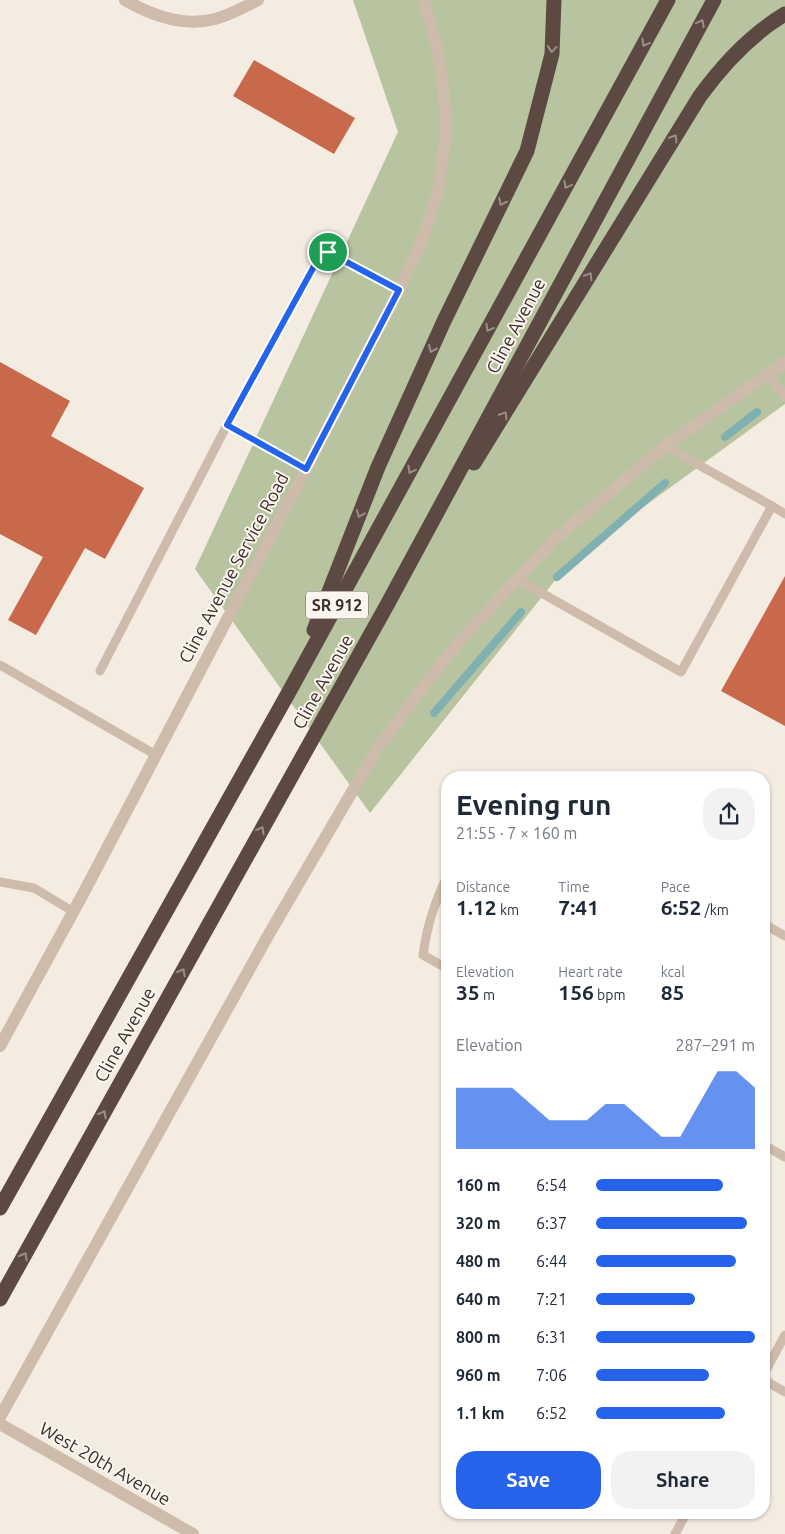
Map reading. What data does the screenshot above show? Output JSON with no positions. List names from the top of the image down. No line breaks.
{"streets":{"highway":["Cline Avenue","SR 912"],"street":["Cline Avenue Service Road","West 20th Avenue"]},"page":{"heading":["Evening run","21:55 · 7 × 160 m"],"stats":[["Distance","1.12 km"],["Time","7:41"],["Pace","6:52 /km"],["Elevation","35 m"],["Heart rate","156 bpm"],["kcal","85"]],"chart":["Elevation","287–291 m"],"list":[{"name":"160 m","note":"6:54"},{"name":"320 m","note":"6:37"},{"name":"480 m","note":"6:44"},{"name":"640 m","note":"7:21"},{"name":"800 m","note":"6:31"},{"name":"960 m","note":"7:06"},{"name":"1.1 km","note":"6:52"}],"buttons":["Save","Share"]}}
